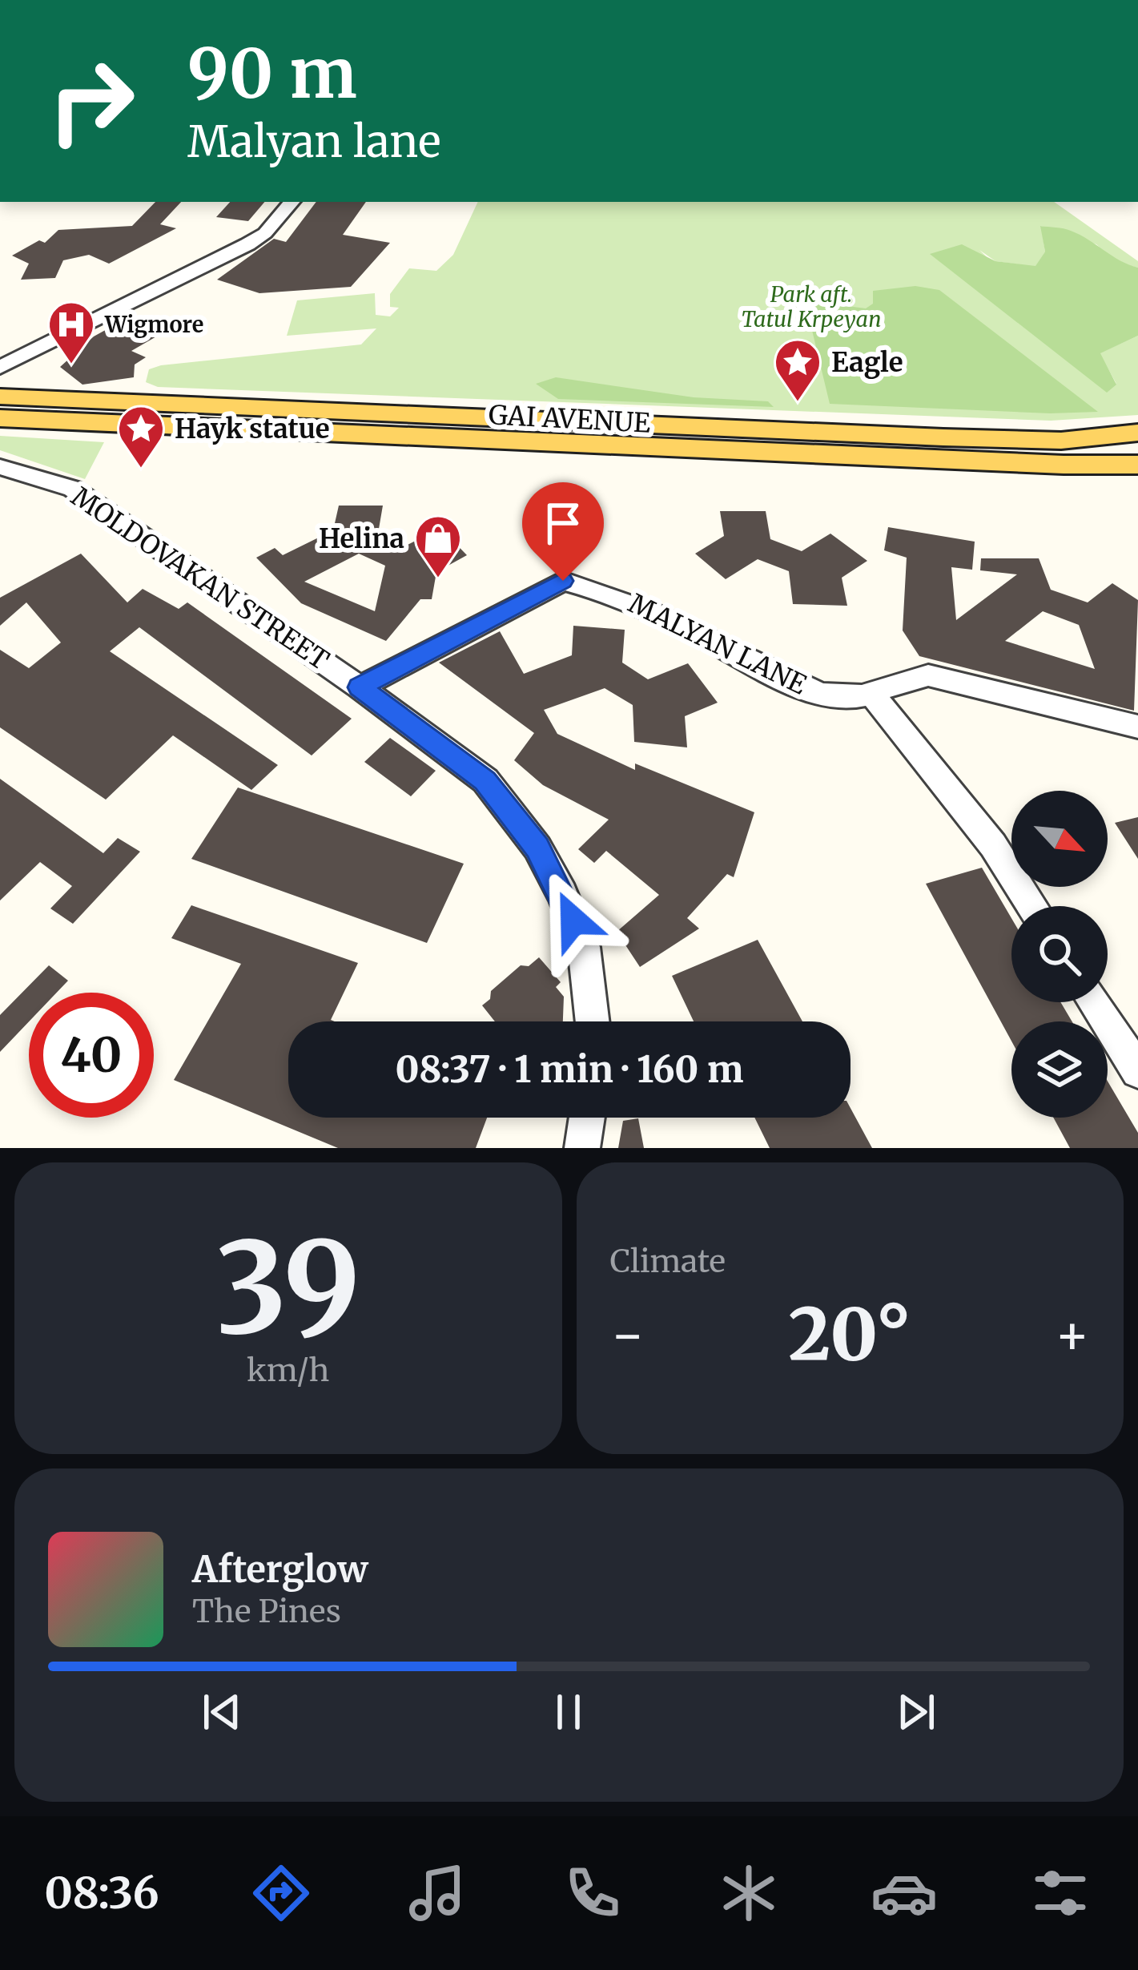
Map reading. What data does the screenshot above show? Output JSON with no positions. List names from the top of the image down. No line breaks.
{"streets":{"main road":["GAI AVENUE"],"street":["MOLDOVAKAN STREET","MALYAN LANE"]},"crossings":[["MOLDOVAKAN STREET","MALYAN LANE"]],"parks":["Park aft. Tatul Krpeyan"],"places":{"hospital":["Wigmore"],"place":["Eagle","Hayk statue"],"shop":["Helina"]},"north":"bottom right","page":{"turn":["90 m","Malyan lane"],"limit":"40","trip":"08:37 · 1 min · 160 m","tile":[["39","km/h"],"Climate"],"heat":["−","20°","+"],"song":["Afterglow","The Pines"],"tabs":"08:36"}}
